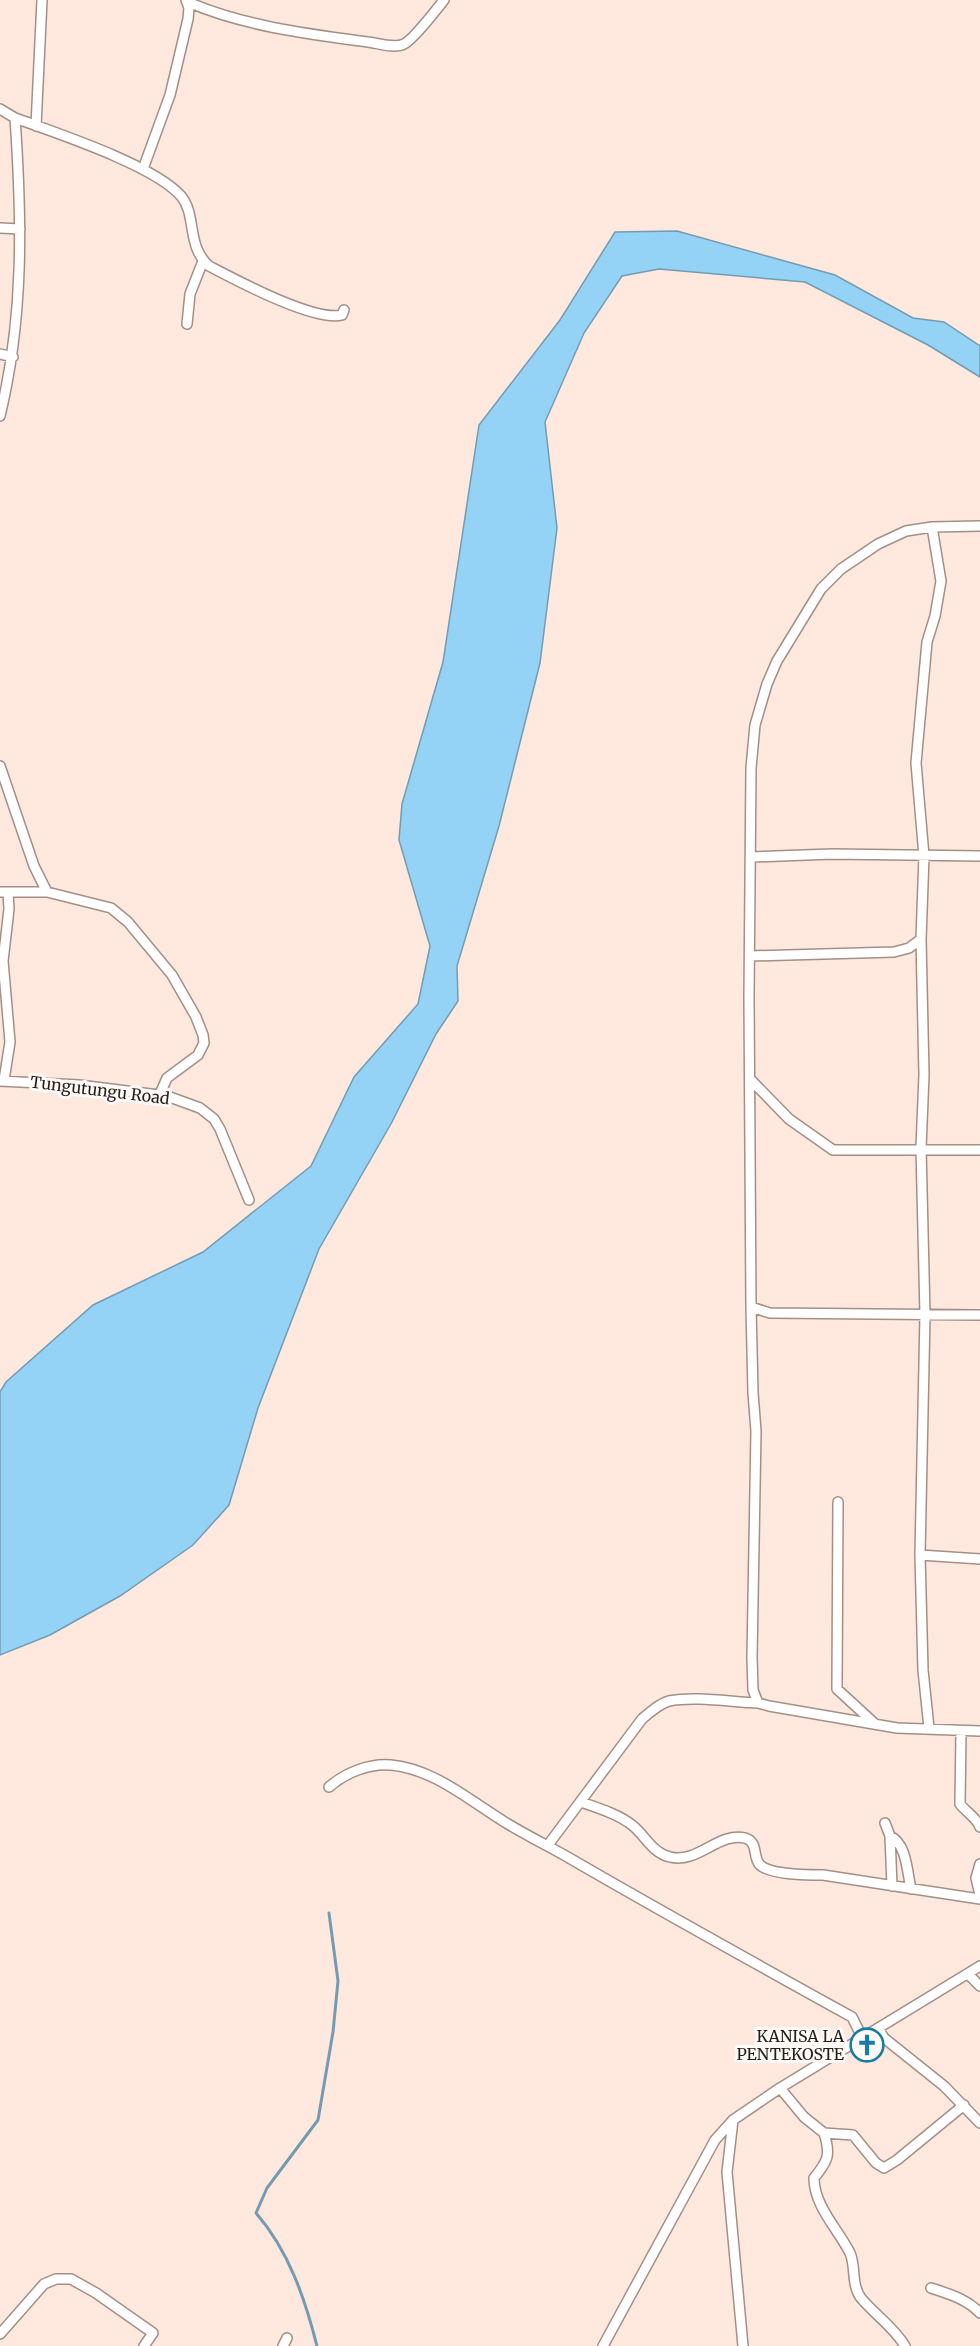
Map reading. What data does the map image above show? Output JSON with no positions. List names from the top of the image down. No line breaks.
{"streets":{"street":["Tungutungu Road"]},"places":{"church":["KANISA LA PENTEKOSTE"]}}
